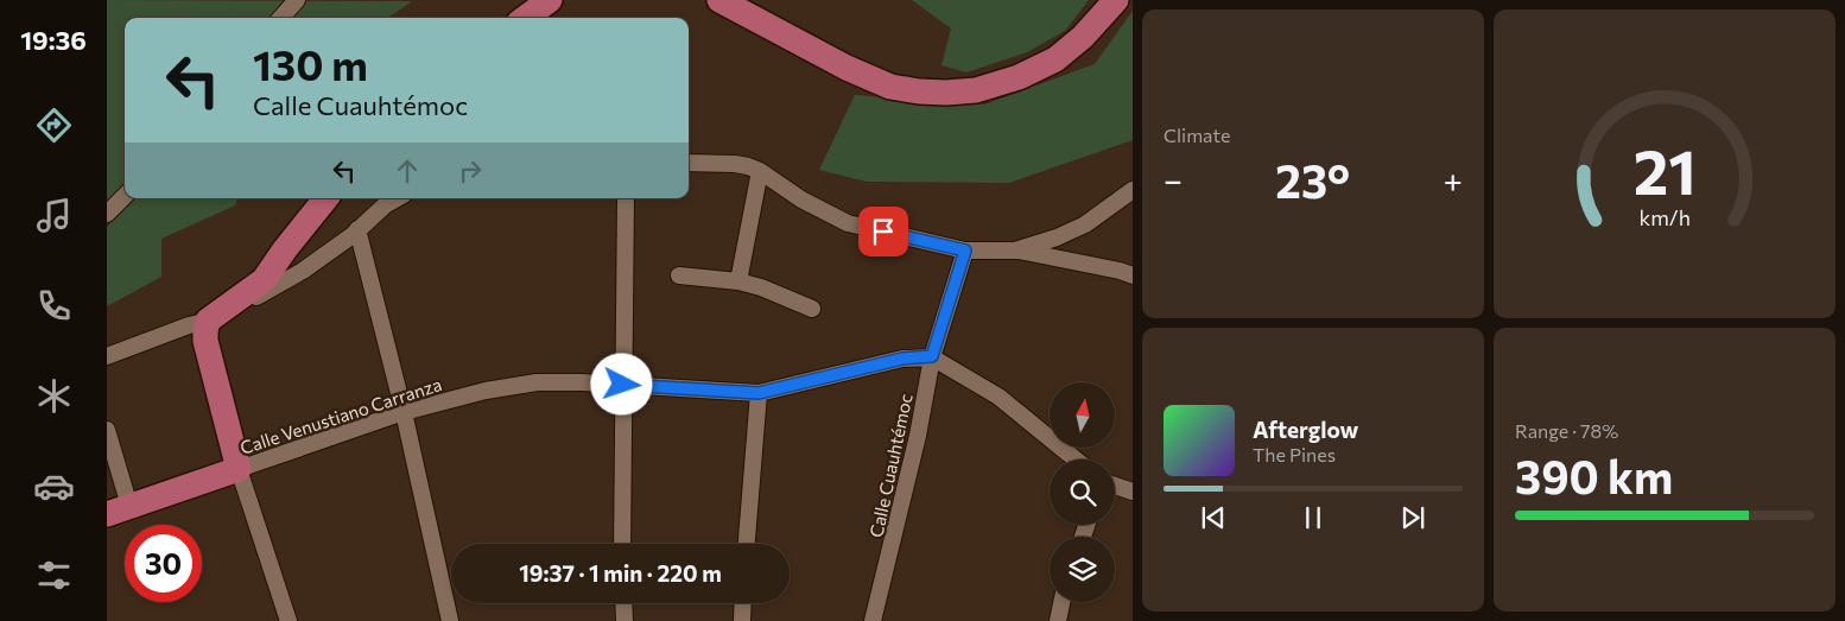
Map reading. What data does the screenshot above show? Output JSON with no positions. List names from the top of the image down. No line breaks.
{"streets":{"street":["Calle Venustiano Carranza","Calle Cuauhtémoc"]},"crossings":[["Calle Venustiano Carranza","Calle Cuauhtémoc"]],"north":"top","page":{"tabs":"19:36","tile":["Climate",["Range · 78%","390 km"]],"turn":["130 m","Calle Cuauhtémoc"],"heat":["−","23°","+"],"song":["Afterglow","The Pines"],"limit":"30","trip":"19:37 · 1 min · 220 m","gauge":["21","km/h"]}}
